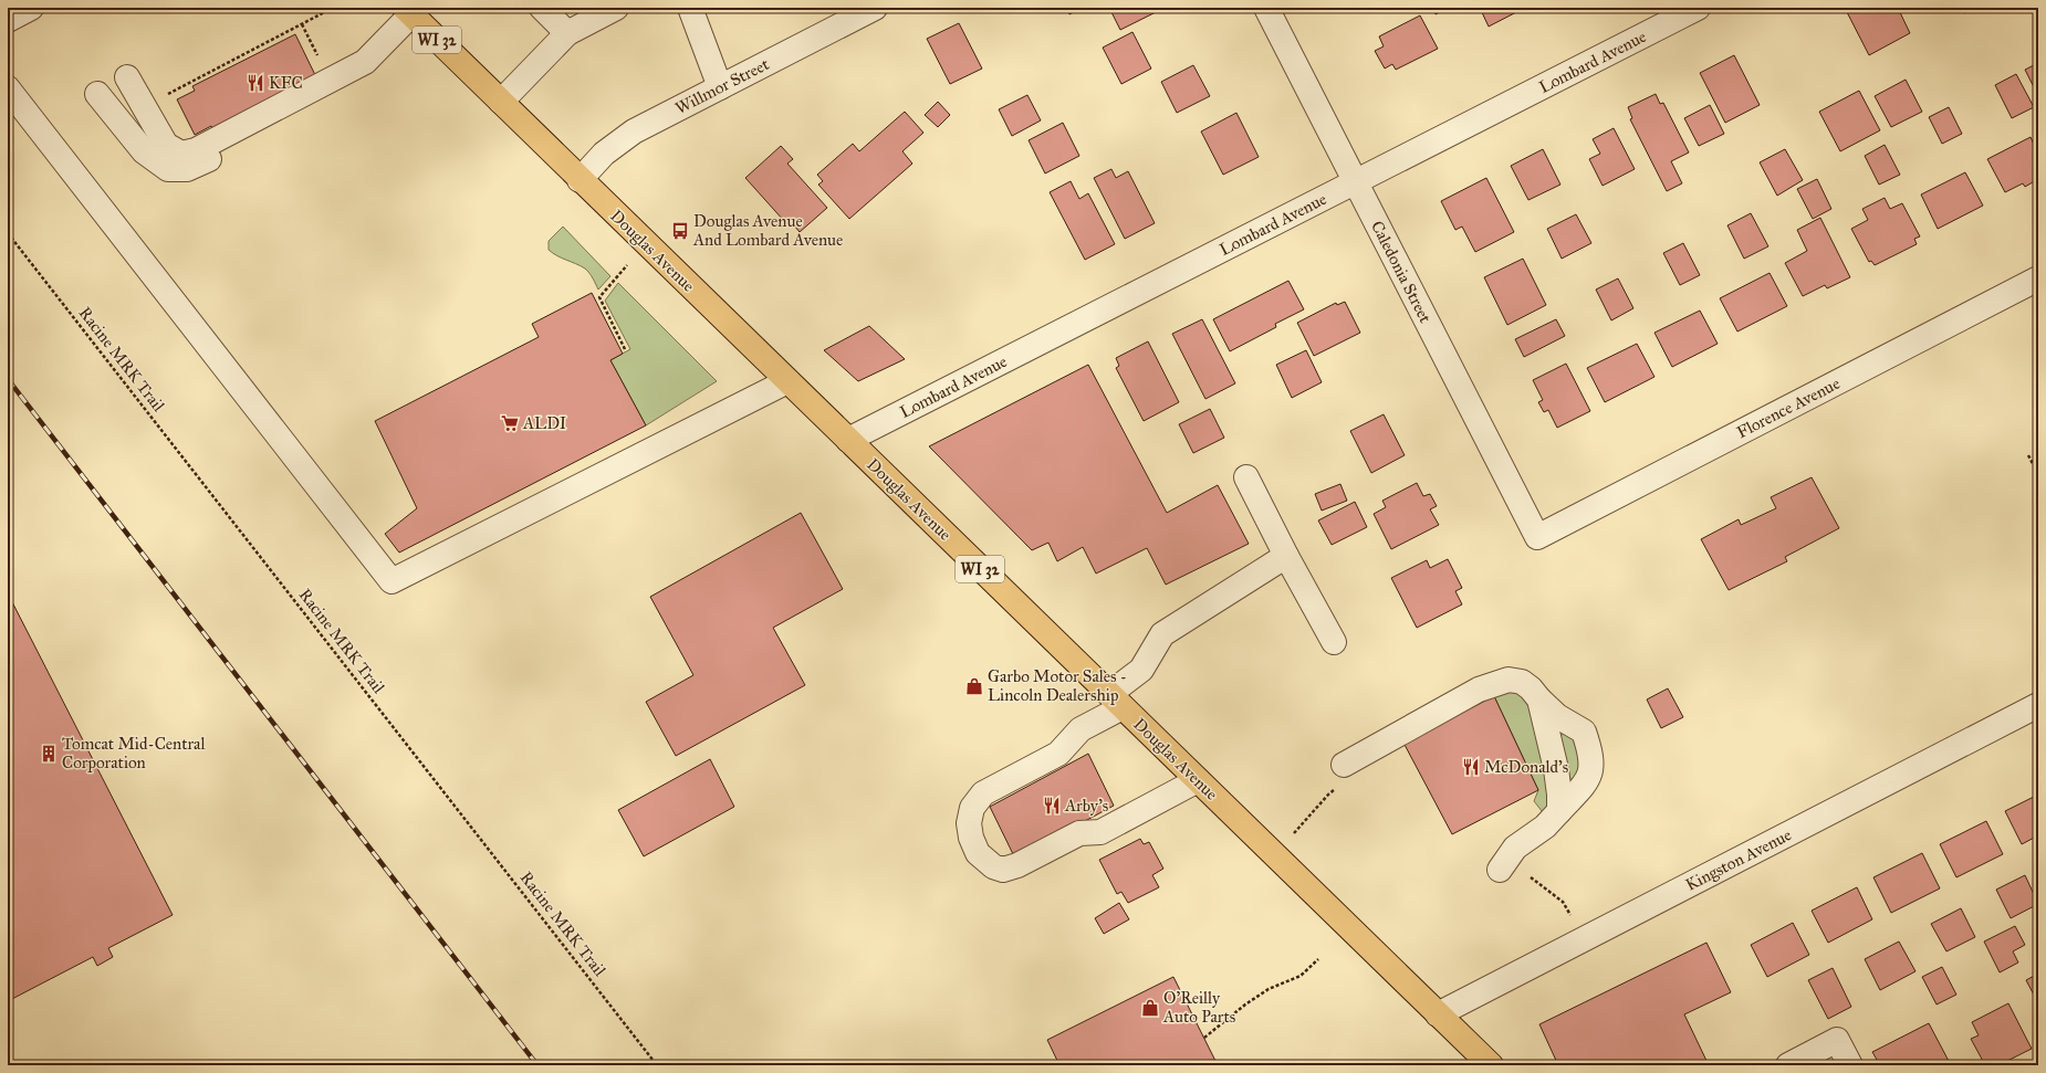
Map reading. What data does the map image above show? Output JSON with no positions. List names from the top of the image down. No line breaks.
{"streets":{"main road":["WI 32","Douglas Avenue"],"street":["Lombard Avenue","Willmor Street","Caledonia Street","Florence Avenue","Kingston Avenue"],"path":["Racine MRK Trail"]},"crossings":[["Lombard Avenue","Douglas Avenue"],["Lombard Avenue","Caledonia Street"],["Willmor Street","Douglas Avenue"],["Douglas Avenue","Kingston Avenue"],["Caledonia Street","Florence Avenue"]],"places":{"restaurant":["KFC","McDonald's","Arby's"],"bus stop":["Douglas Avenue And Lombard Avenue"],"supermarket":["ALDI"],"shop":["Garbo Motor Sales - Lincoln Dealership","O'Reilly Auto Parts"],"building":["Tomcat Mid-Central Corporation"]}}
